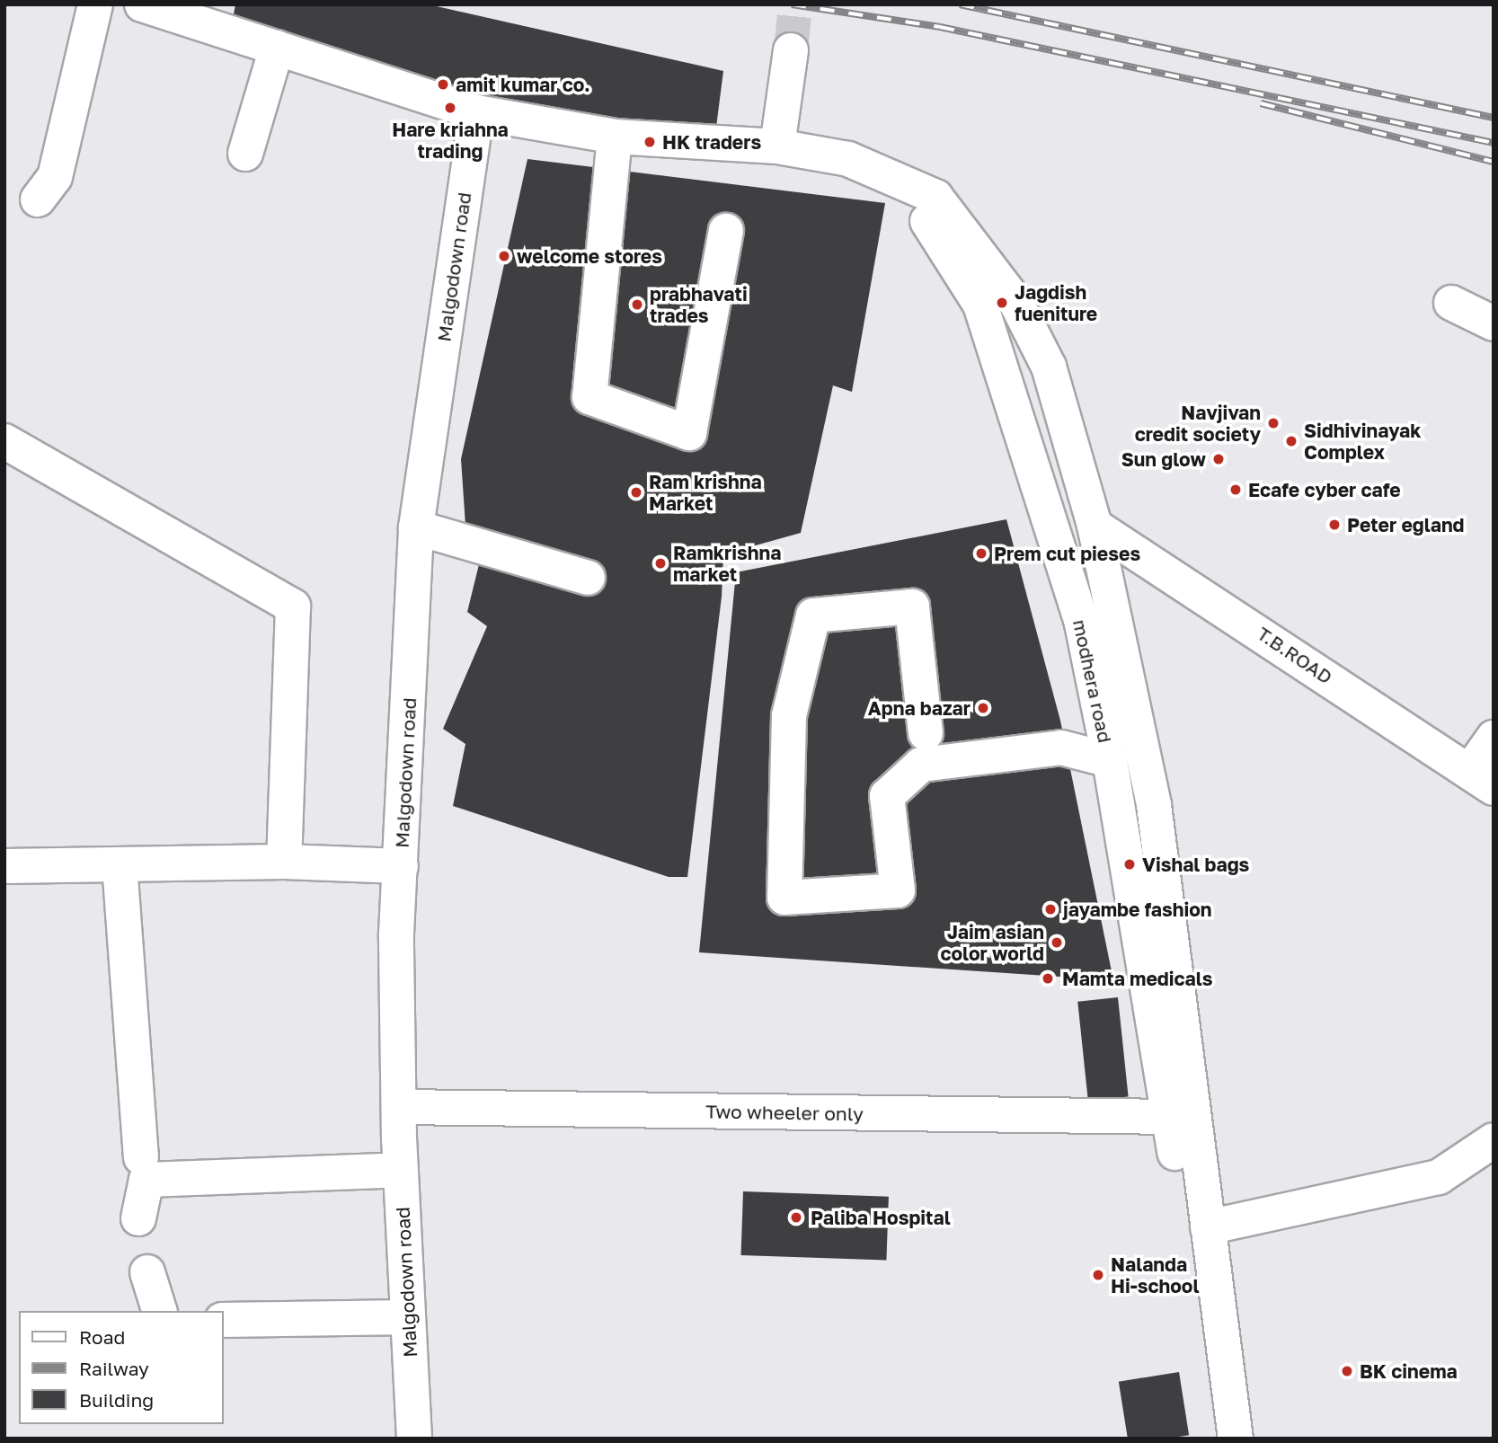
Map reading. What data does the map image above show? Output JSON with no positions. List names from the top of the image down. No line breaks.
{"streets":{"main road":["Malgodown road","T.B.ROAD","modhera road","Two wheeler only"]},"crossings":[["Malgodown road","Two wheeler only"],["modhera road","Two wheeler only"]],"places":["amit kumar co.","Hare kriahna trading","HK traders","welcome stores","Jagdish fueniture","prabhavati trades","Navjivan credit society","Sidhivinayak Complex","Sun glow","Ecafe cyber cafe","Ram krishna Market","Peter egland","Prem cut pieses","Ramkrishna market","Apna bazar","Vishal bags","jayambe fashion","Jaim asian color world","Mamta medicals","Paliba Hospital","Nalanda Hi-school","BK cinema"],"legend":["Road","Railway","Building"]}
